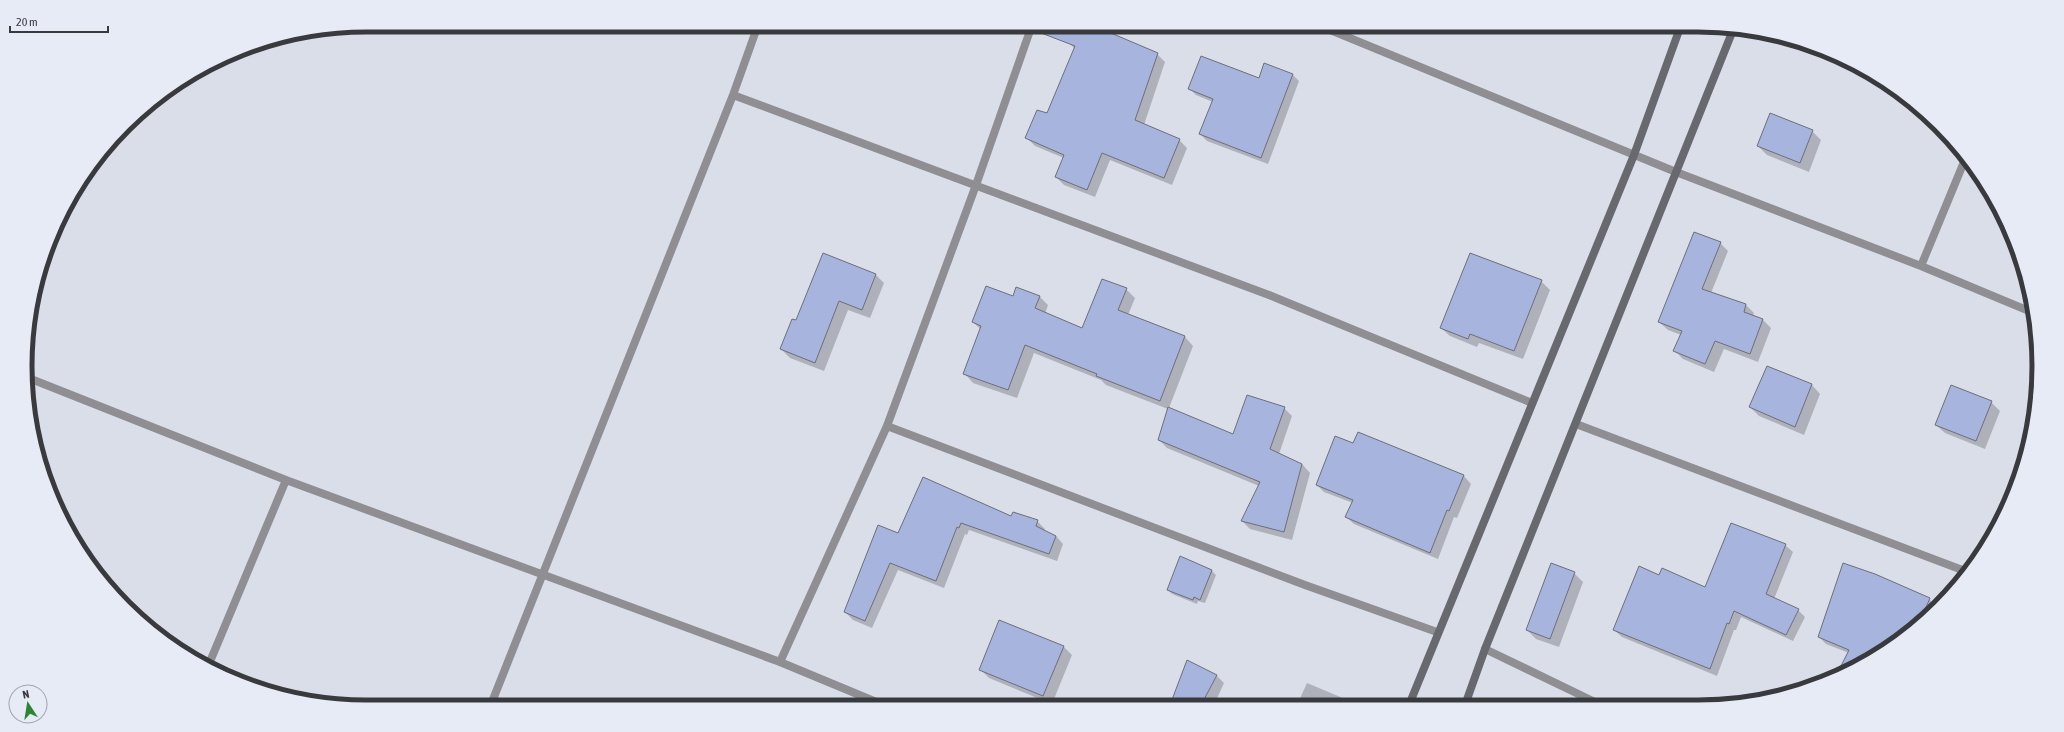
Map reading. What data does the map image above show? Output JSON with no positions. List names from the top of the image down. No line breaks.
{"scale_bar":"20 m","north":"top"}
